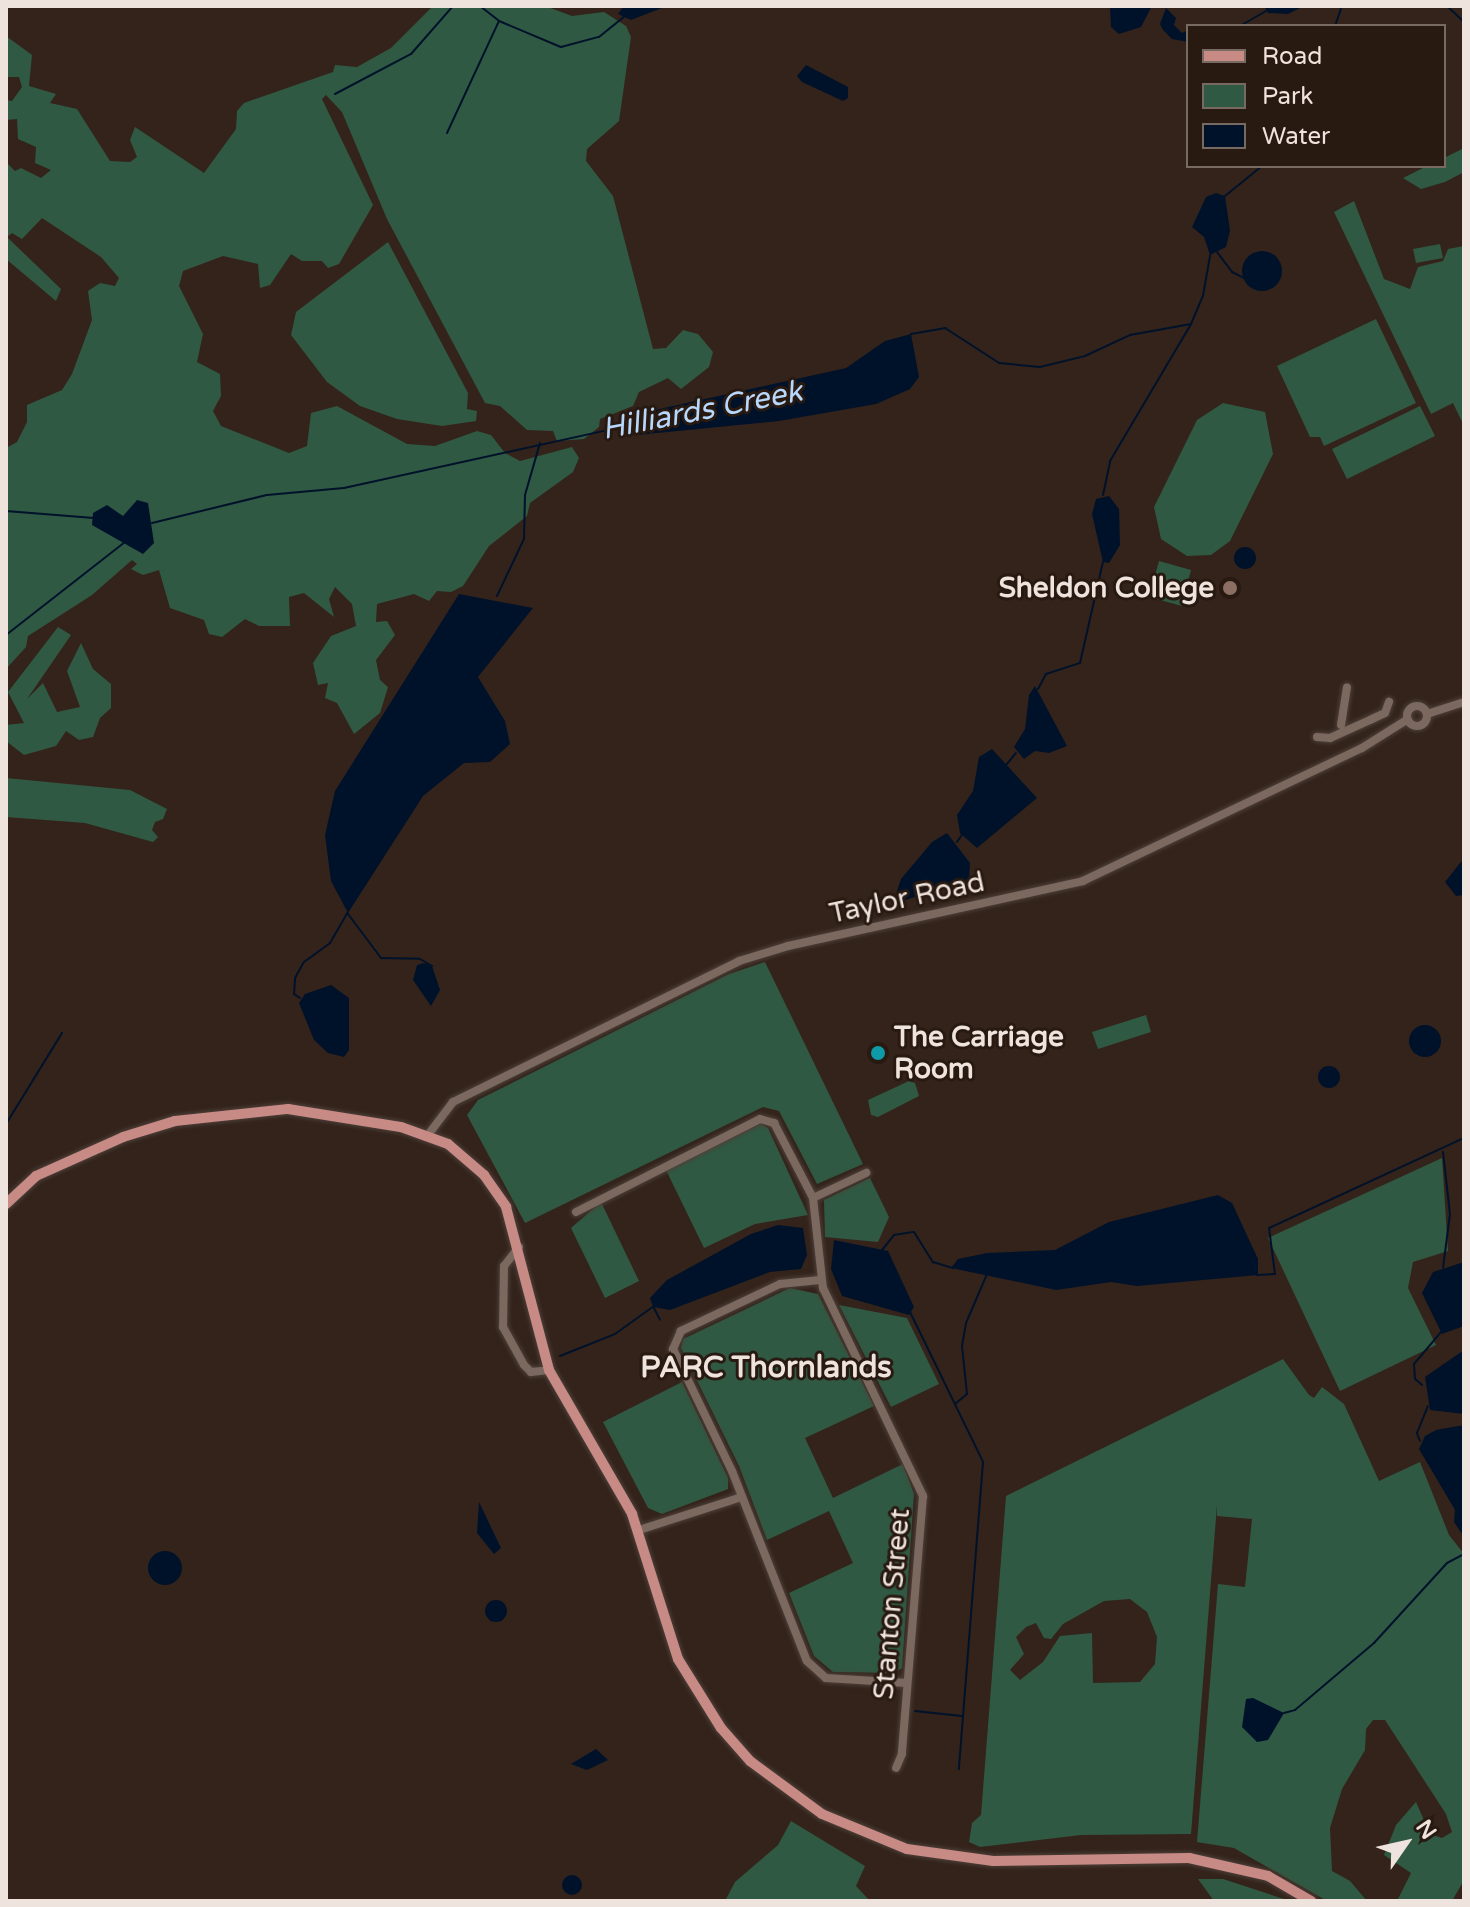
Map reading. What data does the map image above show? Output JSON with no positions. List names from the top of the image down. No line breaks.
{"streets":{"street":["Taylor Road","Stanton Street"]},"districts":["PARC Thornlands"],"water":["Hilliards Creek"],"places":["Sheldon College","The Carriage Room"],"legend":["Road","Park","Water"],"north":"top right"}
